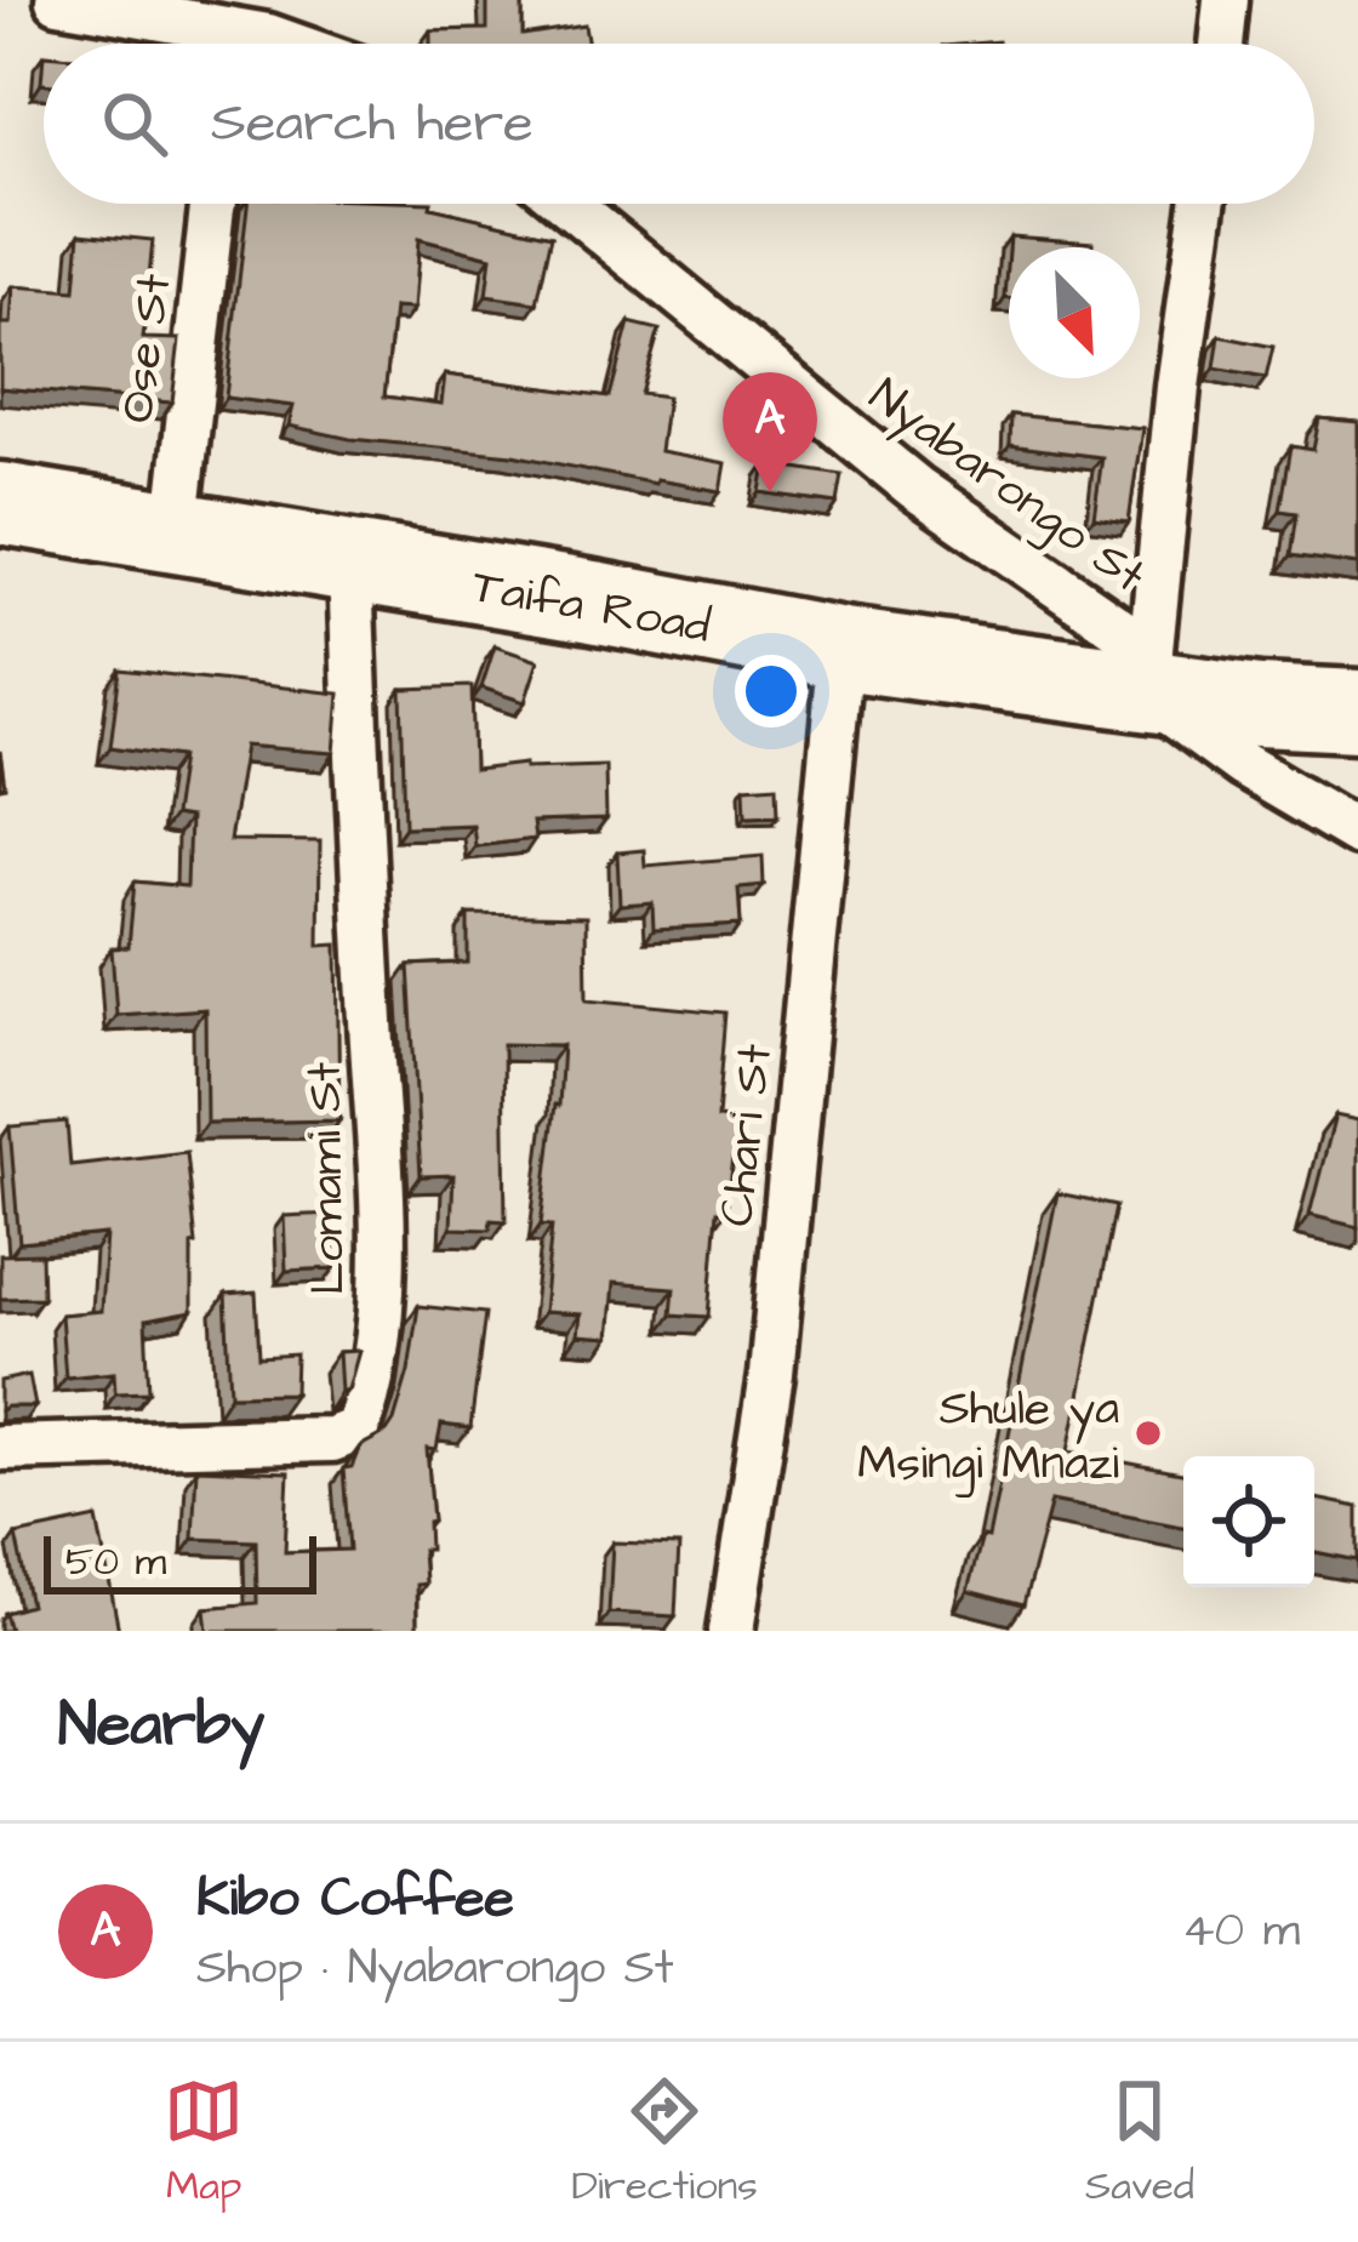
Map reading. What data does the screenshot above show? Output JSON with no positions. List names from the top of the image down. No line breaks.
{"streets":{"highway":["Taifa Road"],"street":["Ose St","Nyabarongo St","Chari St","Lomami St"]},"crossings":[["Ose St","Taifa Road"],["Nyabarongo St","Taifa Road"],["Taifa Road","Chari St"],["Taifa Road","Lomami St"]],"places":["Shule ya Msingi Mnazi"],"scale_bar":"50 m","north":"bottom right","page":{"search":"Search here","pins":"A","scale":"50 m","heading":"Nearby","list":[{"mark":"A","name":"Kibo Coffee","note":"Shop · Nyabarongo St","value":"40 m"}],"nav":["Map","Directions","Saved"]}}
